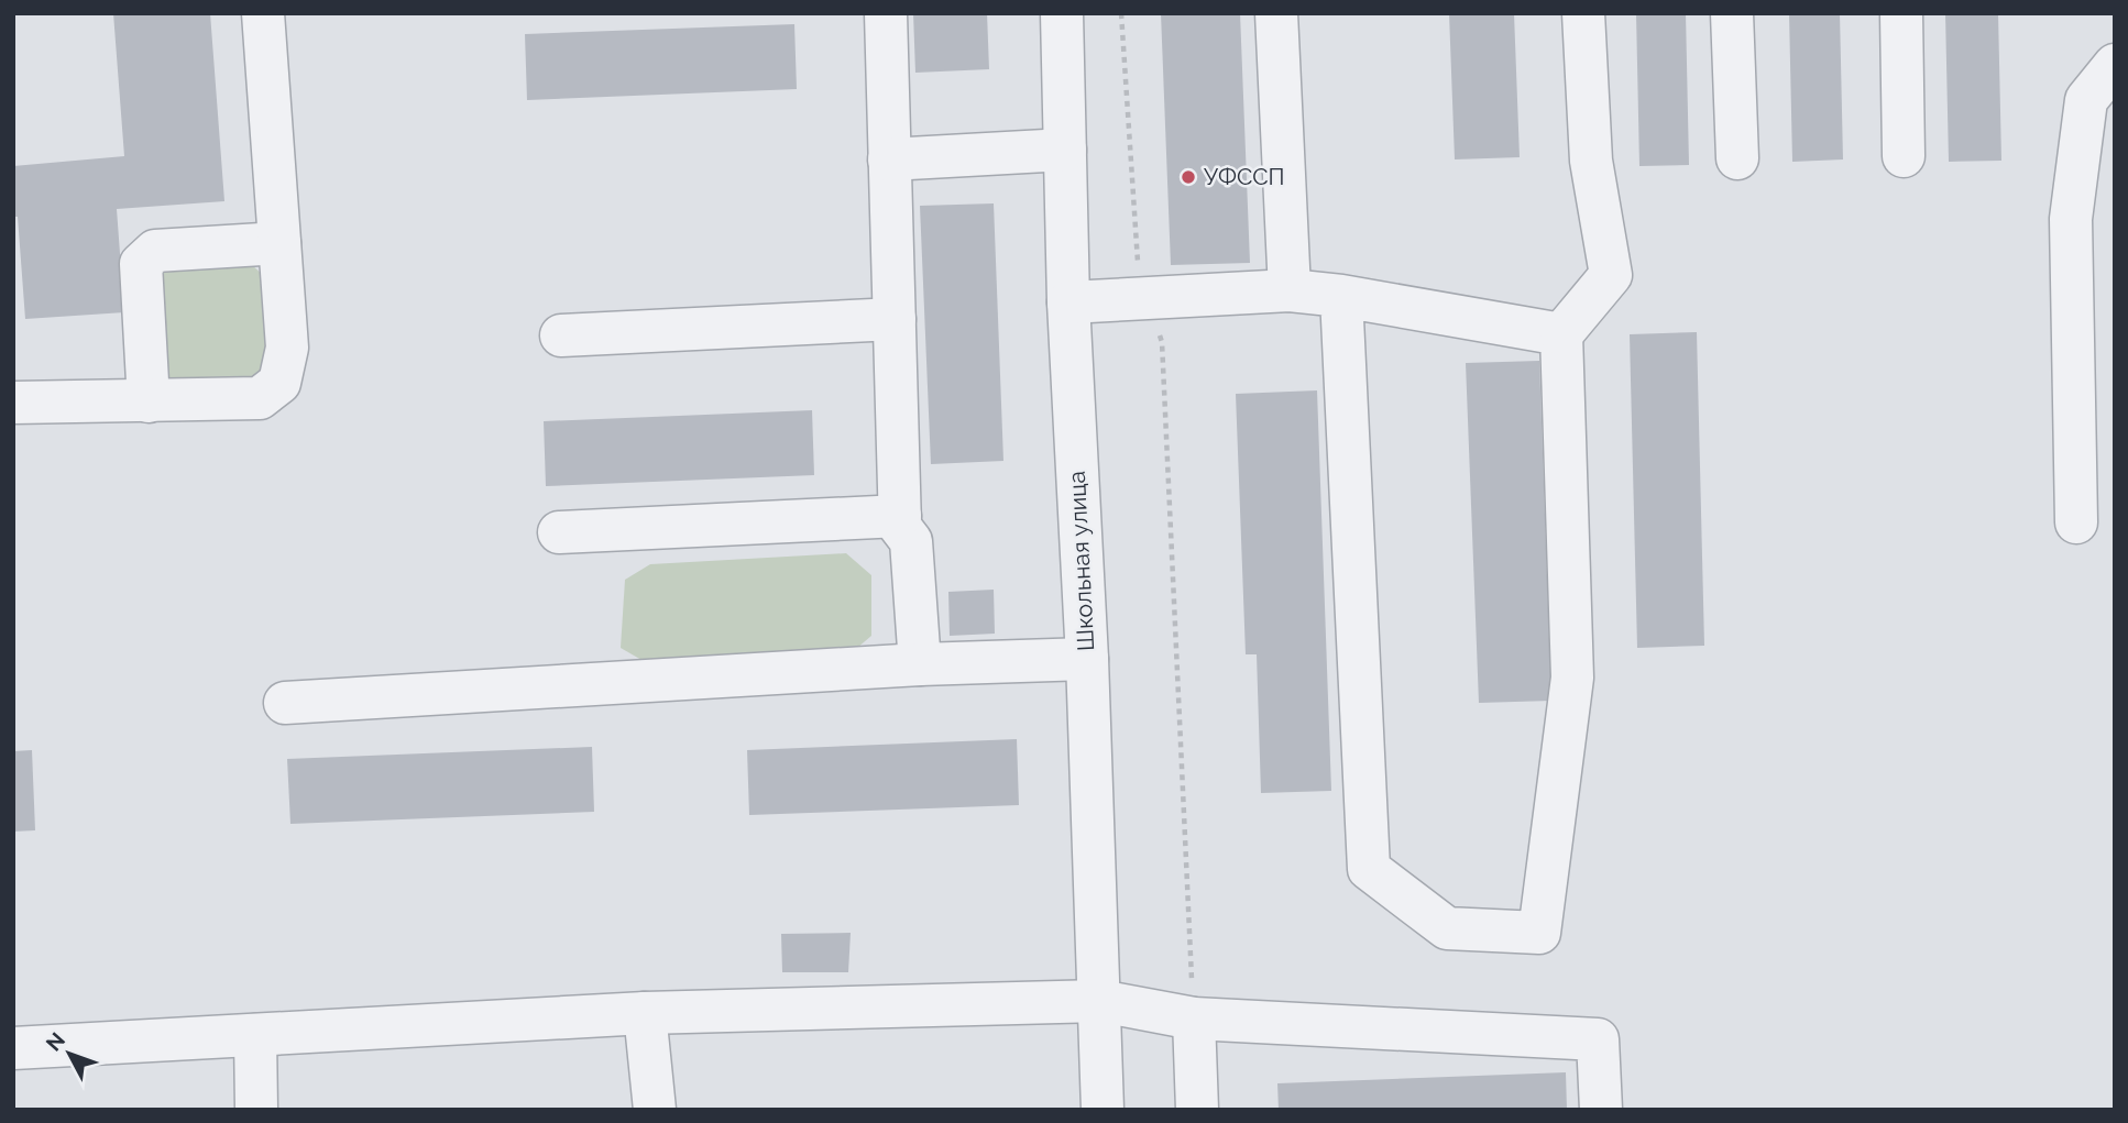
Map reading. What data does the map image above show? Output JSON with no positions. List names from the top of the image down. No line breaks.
{"streets":{"street":["Школьная улица"]},"places":["УФССП"],"north":"top left"}
